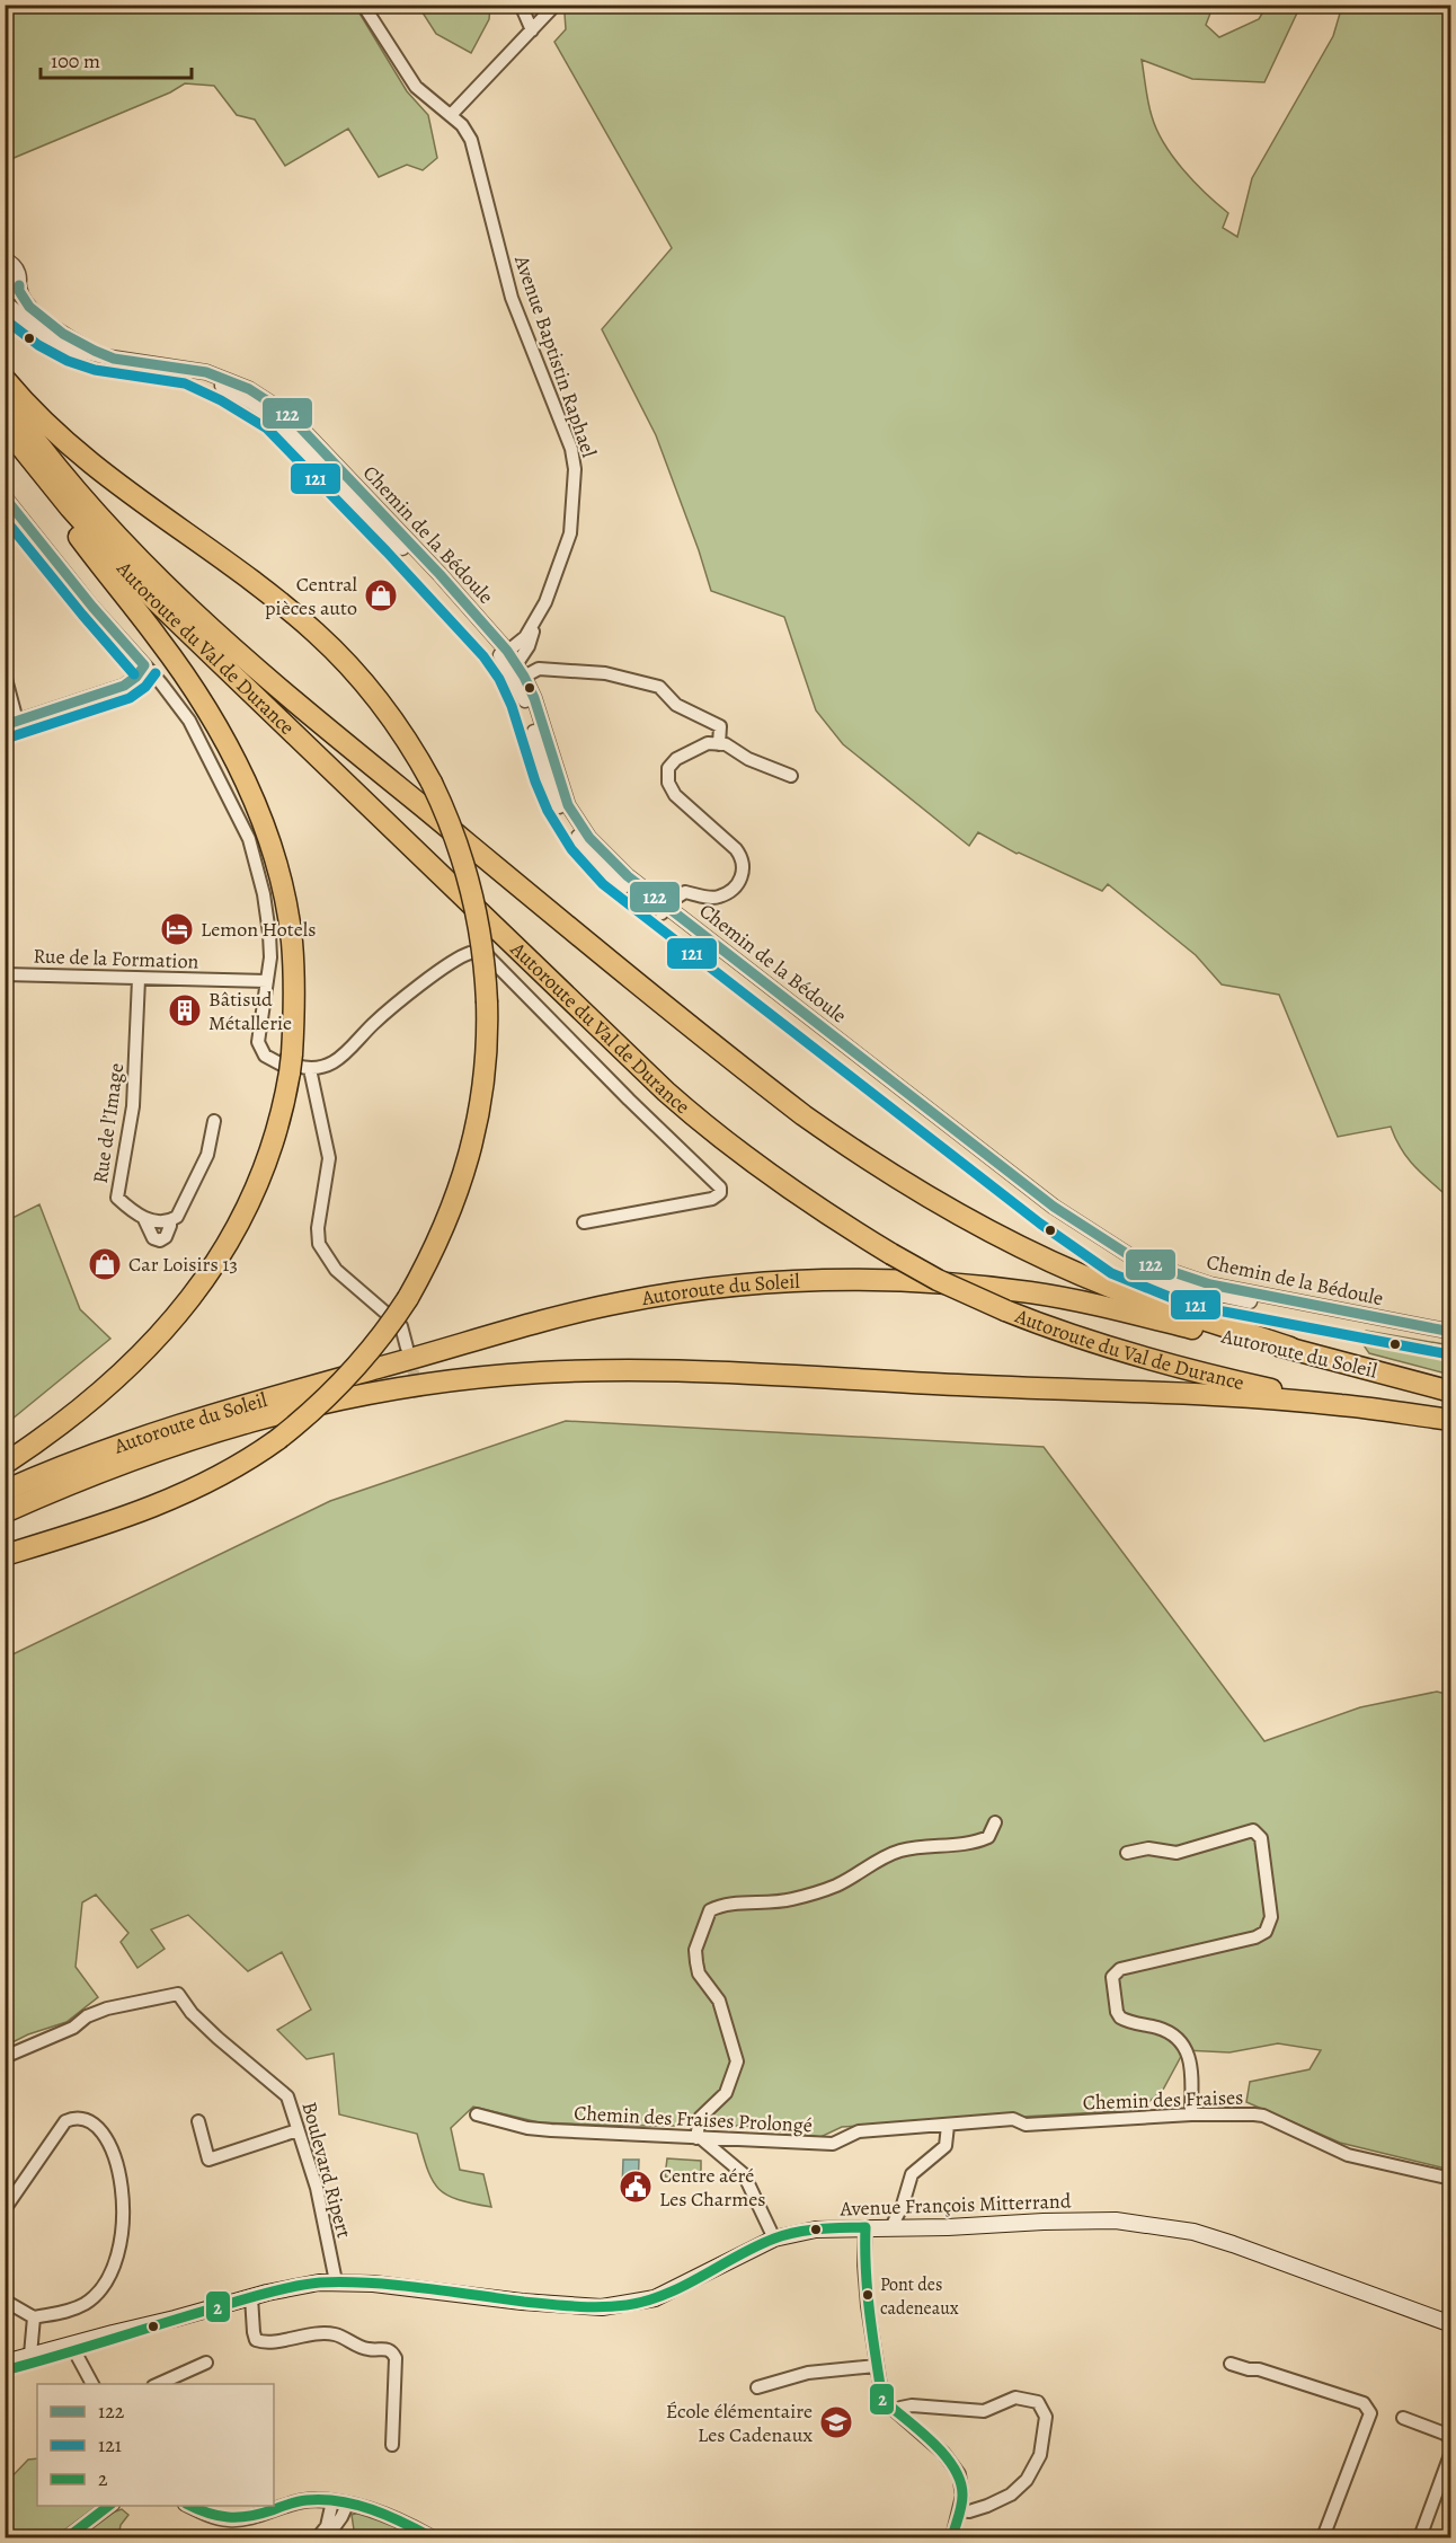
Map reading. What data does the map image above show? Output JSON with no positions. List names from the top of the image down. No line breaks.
{"streets":{"highway":["Autoroute du Val de Durance","Autoroute du Soleil"],"main road":["Avenue François Mitterrand"],"street":["Avenue Baptistin Raphael","Chemin de la Bédoule","Rue de la Formation","Rue de l’Image","Chemin des Fraises","Chemin des Fraises Prolongé","Boulevard Ripert"]},"crossings":[["Avenue Baptistin Raphael","Chemin de la Bédoule"],["Autoroute du Val de Durance","Autoroute du Soleil"],["Rue de la Formation","Rue de l’Image"],["Chemin des Fraises","Chemin des Fraises Prolongé"],["Boulevard Ripert","Avenue François Mitterrand"]],"places":{"shop":["Central pièces auto","Car Loisirs 13"],"hotel":["Lemon Hotels"],"building":["Bâtisud Métallerie"],"public building":["Centre aéré Les Charmes"],"other":["Pont des cadeneaux"],"school or university":["École élémentaire Les Cadenaux"]},"lines":["transit line 122","transit line 121","transit line 2"],"legend":["122","121","2"],"scale_bar":"100 m"}
